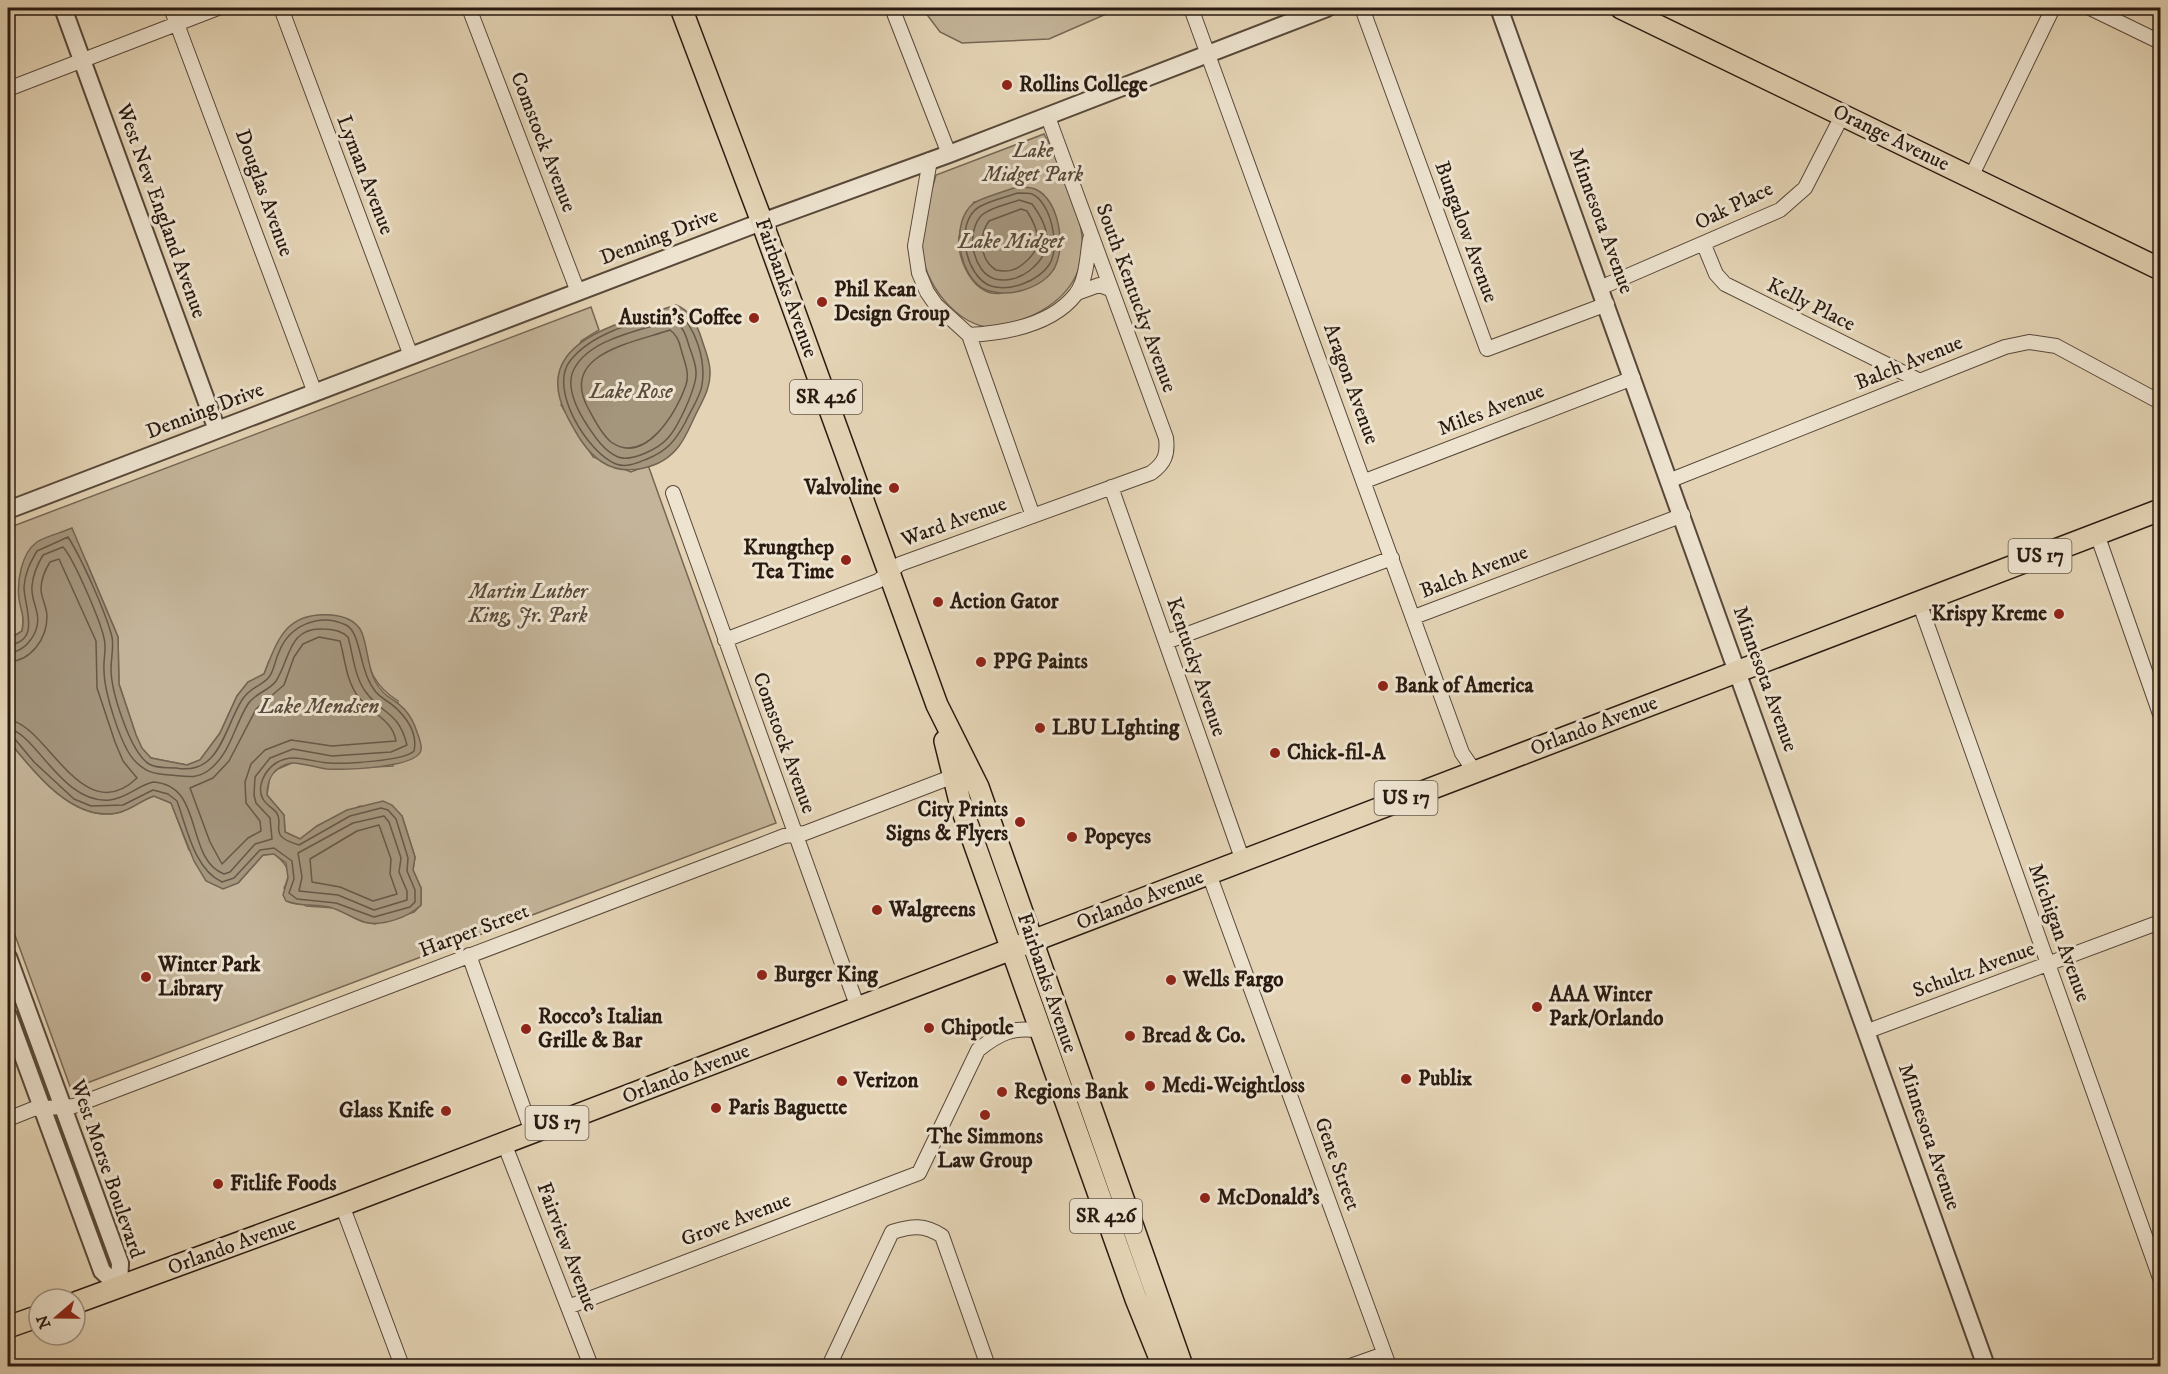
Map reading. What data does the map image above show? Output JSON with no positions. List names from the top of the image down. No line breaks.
{"streets":{"main road":["Orange Avenue","Fairbanks Avenue","SR 426","US 17","Orlando Avenue"],"street":["Comstock Avenue","Lyman Avenue","Douglas Avenue","Oak Place","West New England Avenue","Minnesota Avenue","Bungalow Avenue","Denning Drive","South Kentucky Avenue","Kelly Place","Balch Avenue","Aragon Avenue","Miles Avenue","Ward Avenue","Kentucky Avenue","Harper Street","Michigan Avenue","Schultz Avenue","Gene Street","West Morse Boulevard","Grove Avenue","Fairview Avenue"]},"crossings":[["Orange Avenue","Oak Place"],["Comstock Avenue","Denning Drive"],["Comstock Avenue","Ward Avenue"],["Comstock Avenue","Orlando Avenue"],["Comstock Avenue","Harper Street"],["Lyman Avenue","Denning Drive"],["Douglas Avenue","Denning Drive"],["Oak Place","Minnesota Avenue"],["Oak Place","Kelly Place"],["West New England Avenue","Denning Drive"],["Minnesota Avenue","Bungalow Avenue"],["Minnesota Avenue","Balch Avenue"],["Minnesota Avenue","Miles Avenue"],["Minnesota Avenue","Orlando Avenue"],["Minnesota Avenue","Schultz Avenue"],["Denning Drive","Fairbanks Avenue"],["Denning Drive","South Kentucky Avenue"],["Denning Drive","Aragon Avenue"],["Fairbanks Avenue","Ward Avenue"],["Fairbanks Avenue","Orlando Avenue"],["Fairbanks Avenue","Harper Street"],["Fairbanks Avenue","Grove Avenue"],["South Kentucky Avenue","Ward Avenue"],["Kelly Place","Balch Avenue"],["Balch Avenue","Aragon Avenue"],["Aragon Avenue","Miles Avenue"],["Aragon Avenue","Orlando Avenue"],["Ward Avenue","Kentucky Avenue"],["US 17","Orlando Avenue"],["US 17","West Morse Boulevard"],["Kentucky Avenue","Orlando Avenue"],["Orlando Avenue","Michigan Avenue"],["Orlando Avenue","Gene Street"],["Orlando Avenue","West Morse Boulevard"],["Orlando Avenue","Fairview Avenue"],["Harper Street","West Morse Boulevard"],["Michigan Avenue","Schultz Avenue"],["Grove Avenue","Fairview Avenue"]],"water":["Lake Midget","Lake Rose","Lake Mendsen"],"parks":["Lake Midget Park","Martin Luther King, Jr. Park"],"places":["Rollins College","Phil Kean Design Group","Austin's Coffee","Valvoline","Krungthep Tea Time","Action Gator","Krispy Kreme","PPG Paints","Bank of America","LBU LIghting","Chick-fil-A","City Prints Signs & Flyers","Popeyes","Walgreens","Burger King","Winter Park Library","Wells Fargo","AAA Winter Park/Orlando","Chipotle","Rocco's Italian Grille & Bar","Bread & Co.","Publix","Verizon","Medi-Weightloss","Regions Bank","Paris Baguette","Glass Knife","The Simmons Law Group","Fitlife Foods","McDonald's"],"north":"left"}
